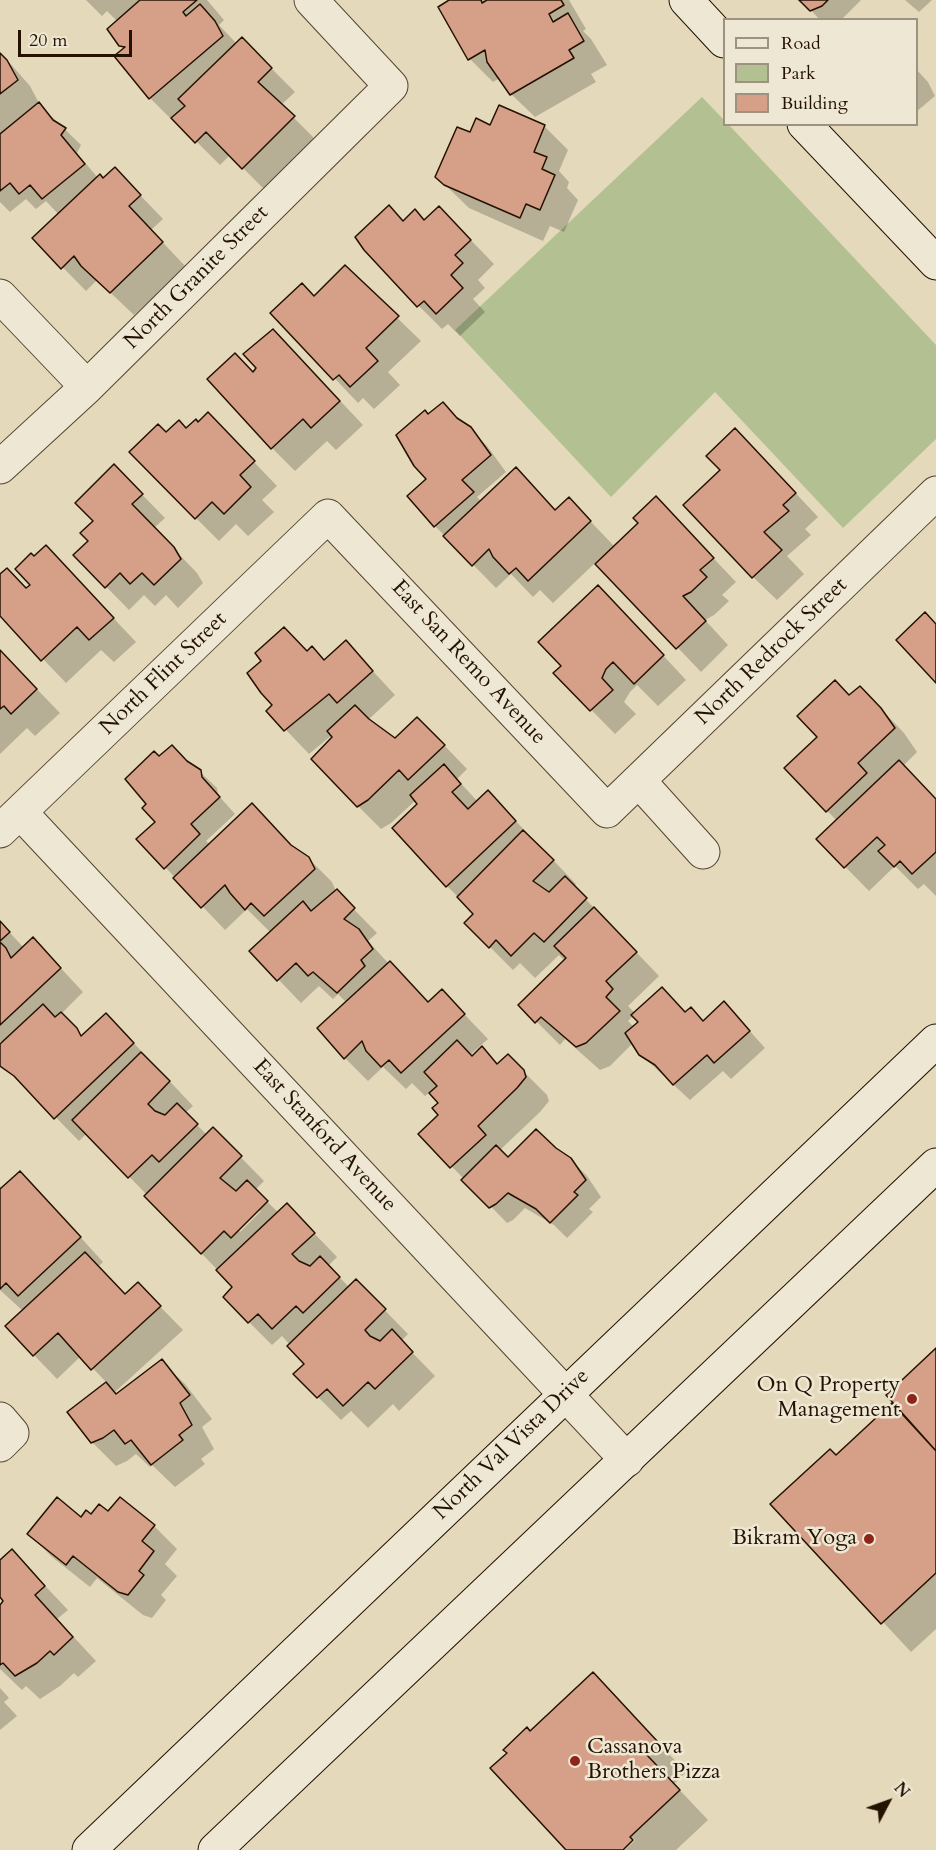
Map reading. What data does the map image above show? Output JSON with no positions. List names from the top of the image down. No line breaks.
{"streets":{"street":["North Granite Street","North Redrock Street","East San Remo Avenue","North Flint Street","East Stanford Avenue","North Val Vista Drive"]},"crossings":[["North Redrock Street","East San Remo Avenue"],["East San Remo Avenue","North Flint Street"],["North Flint Street","East Stanford Avenue"],["East Stanford Avenue","North Val Vista Drive"]],"places":["On Q Property Management","Bikram Yoga","Cassanova Brothers Pizza"],"legend":["Road","Park","Building"],"scale_bar":"20 m","north":"top right"}
